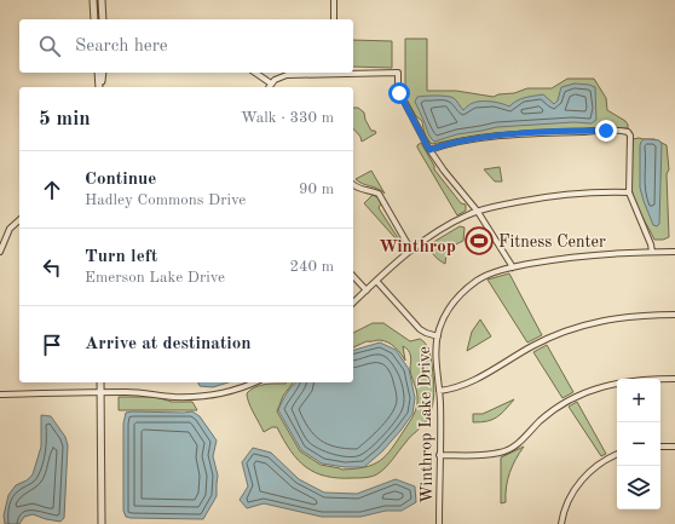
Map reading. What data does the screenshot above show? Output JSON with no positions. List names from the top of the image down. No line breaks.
{"streets":{"street":["Winthrop Lake Drive"]},"districts":["Winthrop"],"places":{"sports":["Fitness Center"]},"page":{"search":"Search here","heading":["5 min","Walk · 330 m"],"list":[["Continue","Hadley Commons Drive","90 m"],["Turn left","Emerson Lake Drive","240 m"],"Arrive at destination"],"map_buttons":["+","−"]}}
